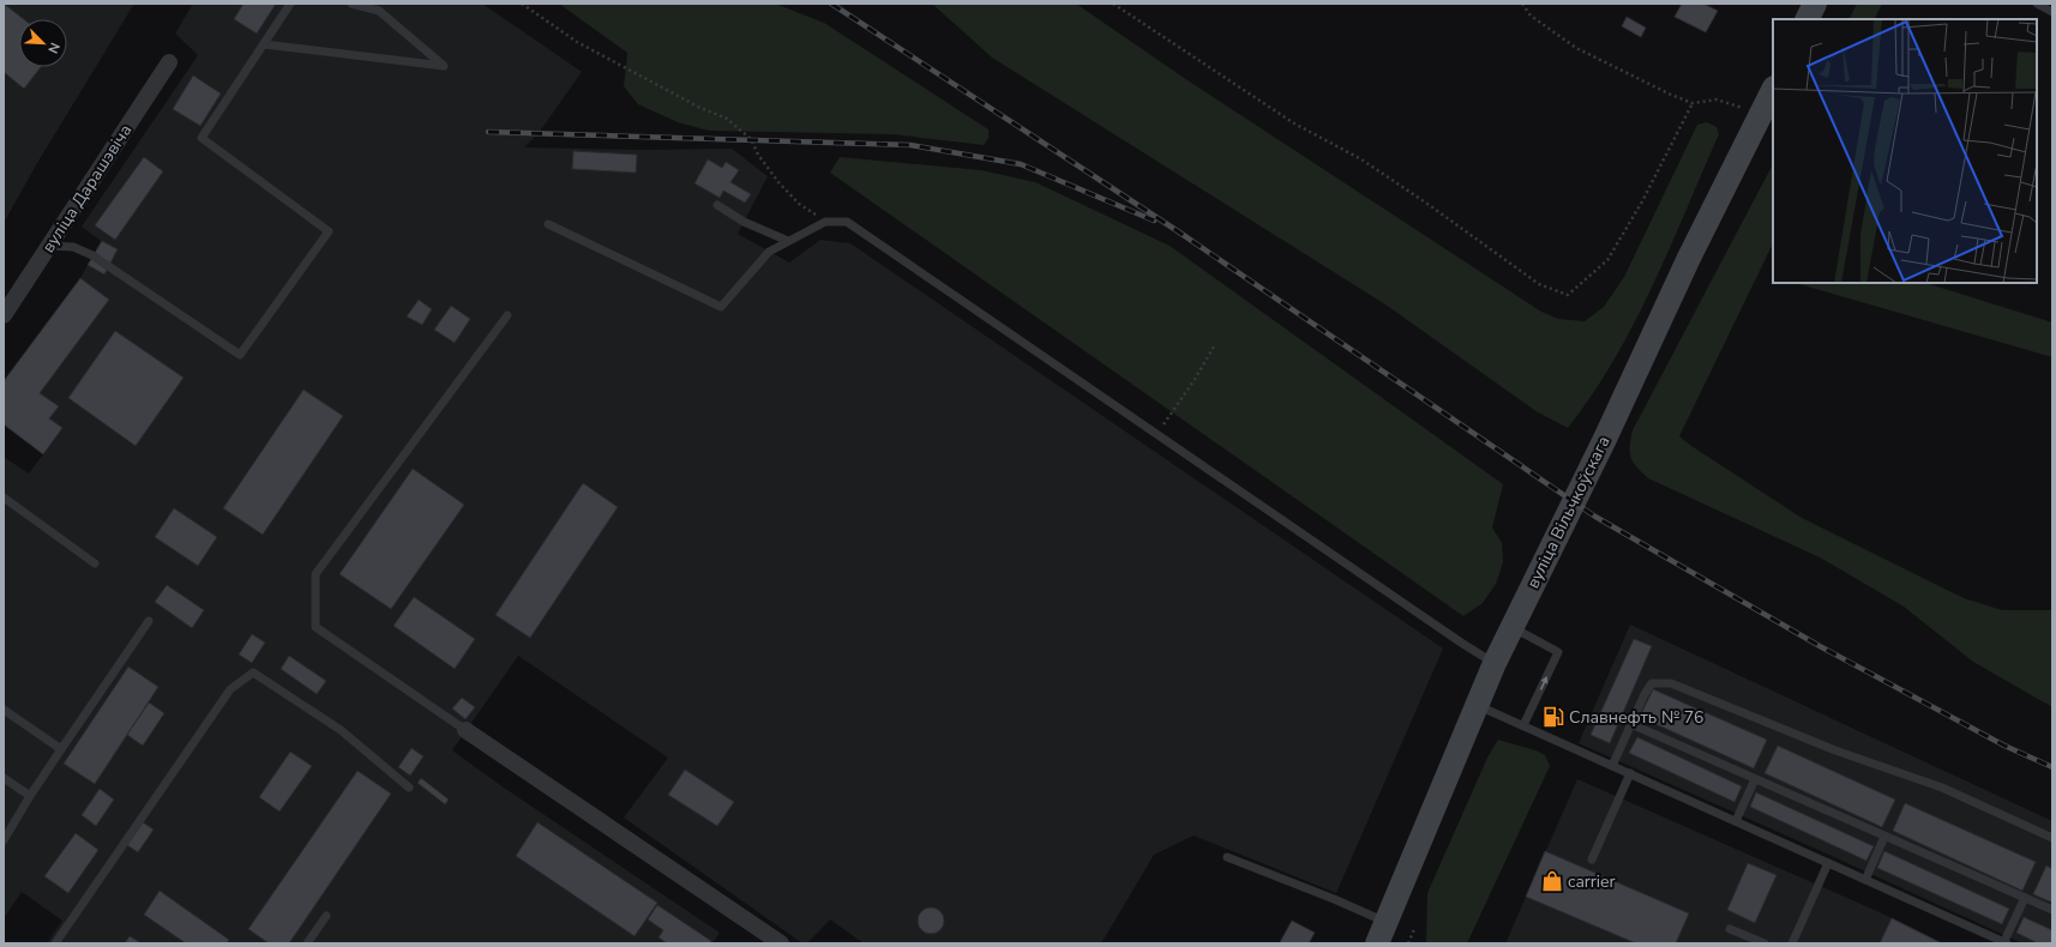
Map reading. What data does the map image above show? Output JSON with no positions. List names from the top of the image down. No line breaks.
{"streets":{"main road":["вуліца Вільчкоўскага"],"street":["вуліца Дарашэвіча"]},"places":{"fuel station":["Славнефть № 76"],"shop":["carrier"]},"north":"bottom right"}
